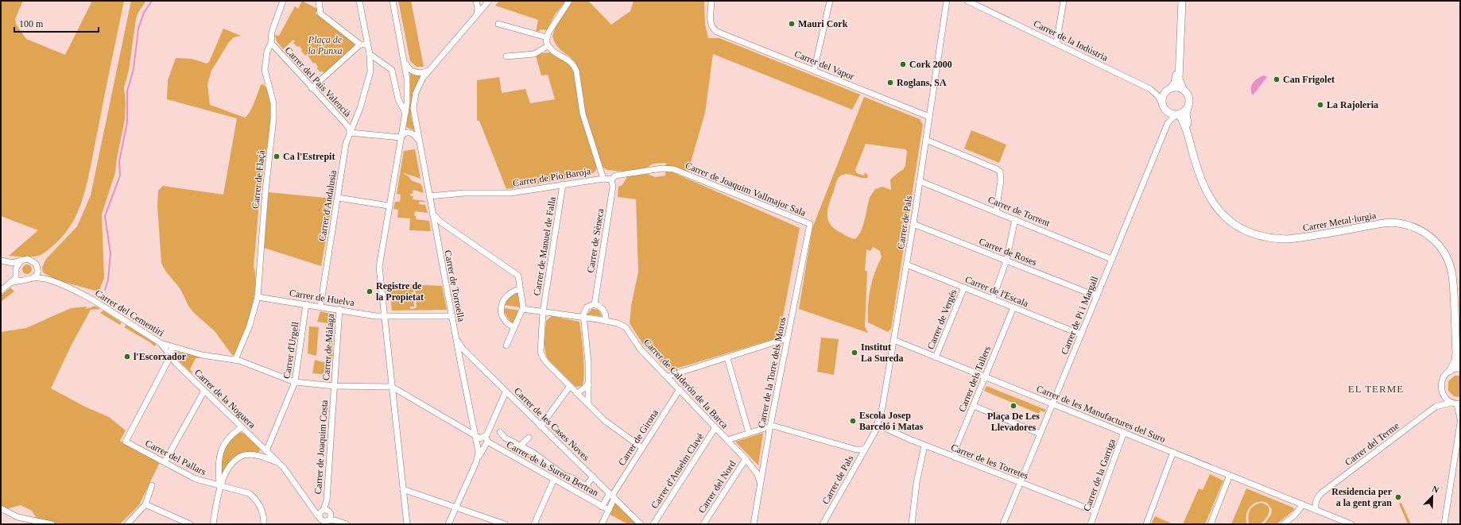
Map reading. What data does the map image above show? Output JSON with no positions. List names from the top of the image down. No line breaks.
{"streets":{"main road":["Carrer Metal·lurgia"],"street":["Carrer de la Indústria","Carrer del Vapor","Carrer del País Valencià","Carrer de Pío Baroja","Carrer de Flaçà","Carrer de Joaquim Vallmajor Sala","Carrer d'Andalusia","Carrer de Torrent","Carrer de Pals","Carrer de Sèneca","Carrer de Manuel de Falla","Carrer de Roses","Carrer de Torroella","Carrer de l'Escala","Carrer de Huelva","Carrer del Cementiri","Carrer de Pi i Margall","Carrer de Vergés","Carrer de Màlaga","Carrer d'Urgell","Carrer de la Torre dels Moros","Carrer dels Tallers","Carrer de Calderón de la Barca","Carrer de la Noguera","Carrer de les Manufactures del Suro","Carrer de les Cases Noves","Carrer de Girona","Carrer del Terme","Carrer de Joaquim Costa","Carrer del Pallars","Carrer de les Torretes","Carrer de la Surera Bertran","Carrer d'Anselm Clavé","Carrer de la Garriga","Carrer del Nord"]},"crossings":[["Carrer de la Indústria","Carrer Metal·lurgia"],["Carrer de la Indústria","Carrer de Pi i Margall"],["Carrer del Vapor","Carrer de Pals"],["Carrer del País Valencià","Carrer de Flaçà"],["Carrer del País Valencià","Carrer d'Andalusia"],["Carrer de Pío Baroja","Carrer de Joaquim Vallmajor Sala"],["Carrer de Pío Baroja","Carrer de Sèneca"],["Carrer de Pío Baroja","Carrer de Manuel de Falla"],["Carrer de Pío Baroja","Carrer de Torroella"],["Carrer de Flaçà","Carrer de Huelva"],["Carrer de Flaçà","Carrer del Cementiri"],["Carrer de Joaquim Vallmajor Sala","Carrer de la Torre dels Moros"],["Carrer d'Andalusia","Carrer de Huelva"],["Carrer de Torrent","Carrer de Pals"],["Carrer de Torrent","Carrer de Pi i Margall"],["Carrer Metal·lurgia","Carrer de Pi i Margall"],["Carrer de Pals","Carrer de Roses"],["Carrer de Pals","Carrer de l'Escala"],["Carrer de Pals","Carrer de la Torre dels Moros"],["Carrer de Pals","Carrer de Calderón de la Barca"],["Carrer de Pals","Carrer de les Manufactures del Suro"],["Carrer de Pals","Carrer de les Torretes"],["Carrer de Manuel de Falla","Carrer de Calderón de la Barca"],["Carrer de Manuel de Falla","Carrer de Girona"],["Carrer de Roses","Carrer de Pi i Margall"],["Carrer de Torroella","Carrer de Huelva"],["Carrer de Torroella","Carrer de les Cases Noves"],["Carrer de Torroella","Carrer de la Surera Bertran"],["Carrer de l'Escala","Carrer de Pi i Margall"],["Carrer de l'Escala","Carrer de Vergés"],["Carrer de l'Escala","Carrer dels Tallers"],["Carrer de Huelva","Carrer de Màlaga"],["Carrer de Huelva","Carrer d'Urgell"],["Carrer del Cementiri","Carrer de Màlaga"],["Carrer del Cementiri","Carrer d'Urgell"],["Carrer del Cementiri","Carrer de la Noguera"],["Carrer del Cementiri","Carrer de Joaquim Costa"],["Carrer de Pi i Margall","Carrer de les Manufactures del Suro"],["Carrer de Pi i Margall","Carrer de les Torretes"],["Carrer de Vergés","Carrer de les Manufactures del Suro"],["Carrer de Màlaga","Carrer de Joaquim Costa"],["Carrer d'Urgell","Carrer de la Noguera"],["Carrer de la Torre dels Moros","Carrer de Calderón de la Barca"],["Carrer dels Tallers","Carrer de les Manufactures del Suro"],["Carrer dels Tallers","Carrer de les Torretes"],["Carrer de Calderón de la Barca","Carrer de Girona"],["Carrer de Calderón de la Barca","Carrer d'Anselm Clavé"],["Carrer de Calderón de la Barca","Carrer del Nord"],["Carrer de la Noguera","Carrer de Joaquim Costa"],["Carrer de la Noguera","Carrer del Pallars"],["Carrer de les Manufactures del Suro","Carrer del Terme"],["Carrer de les Manufactures del Suro","Carrer de la Garriga"],["Carrer de les Cases Noves","Carrer de Girona"],["Carrer de Girona","Carrer de la Surera Bertran"],["Carrer de les Torretes","Carrer de la Garriga"]],"districts":["EL TERME"],"parks":["Plaça de la Punxa"],"places":["Mauri Cork","Cork 2000","Can Frigolet","Roglans, SA","La Rajoleria","Ca l'Estrepit","Registre de la Propietat","Institut La Sureda","l'Escorxador","Plaça De Les Llevadores","Escola Josep Barceló i Matas","Residencia per a la gent gran"],"scale_bar":"100 m","north":"top right"}
